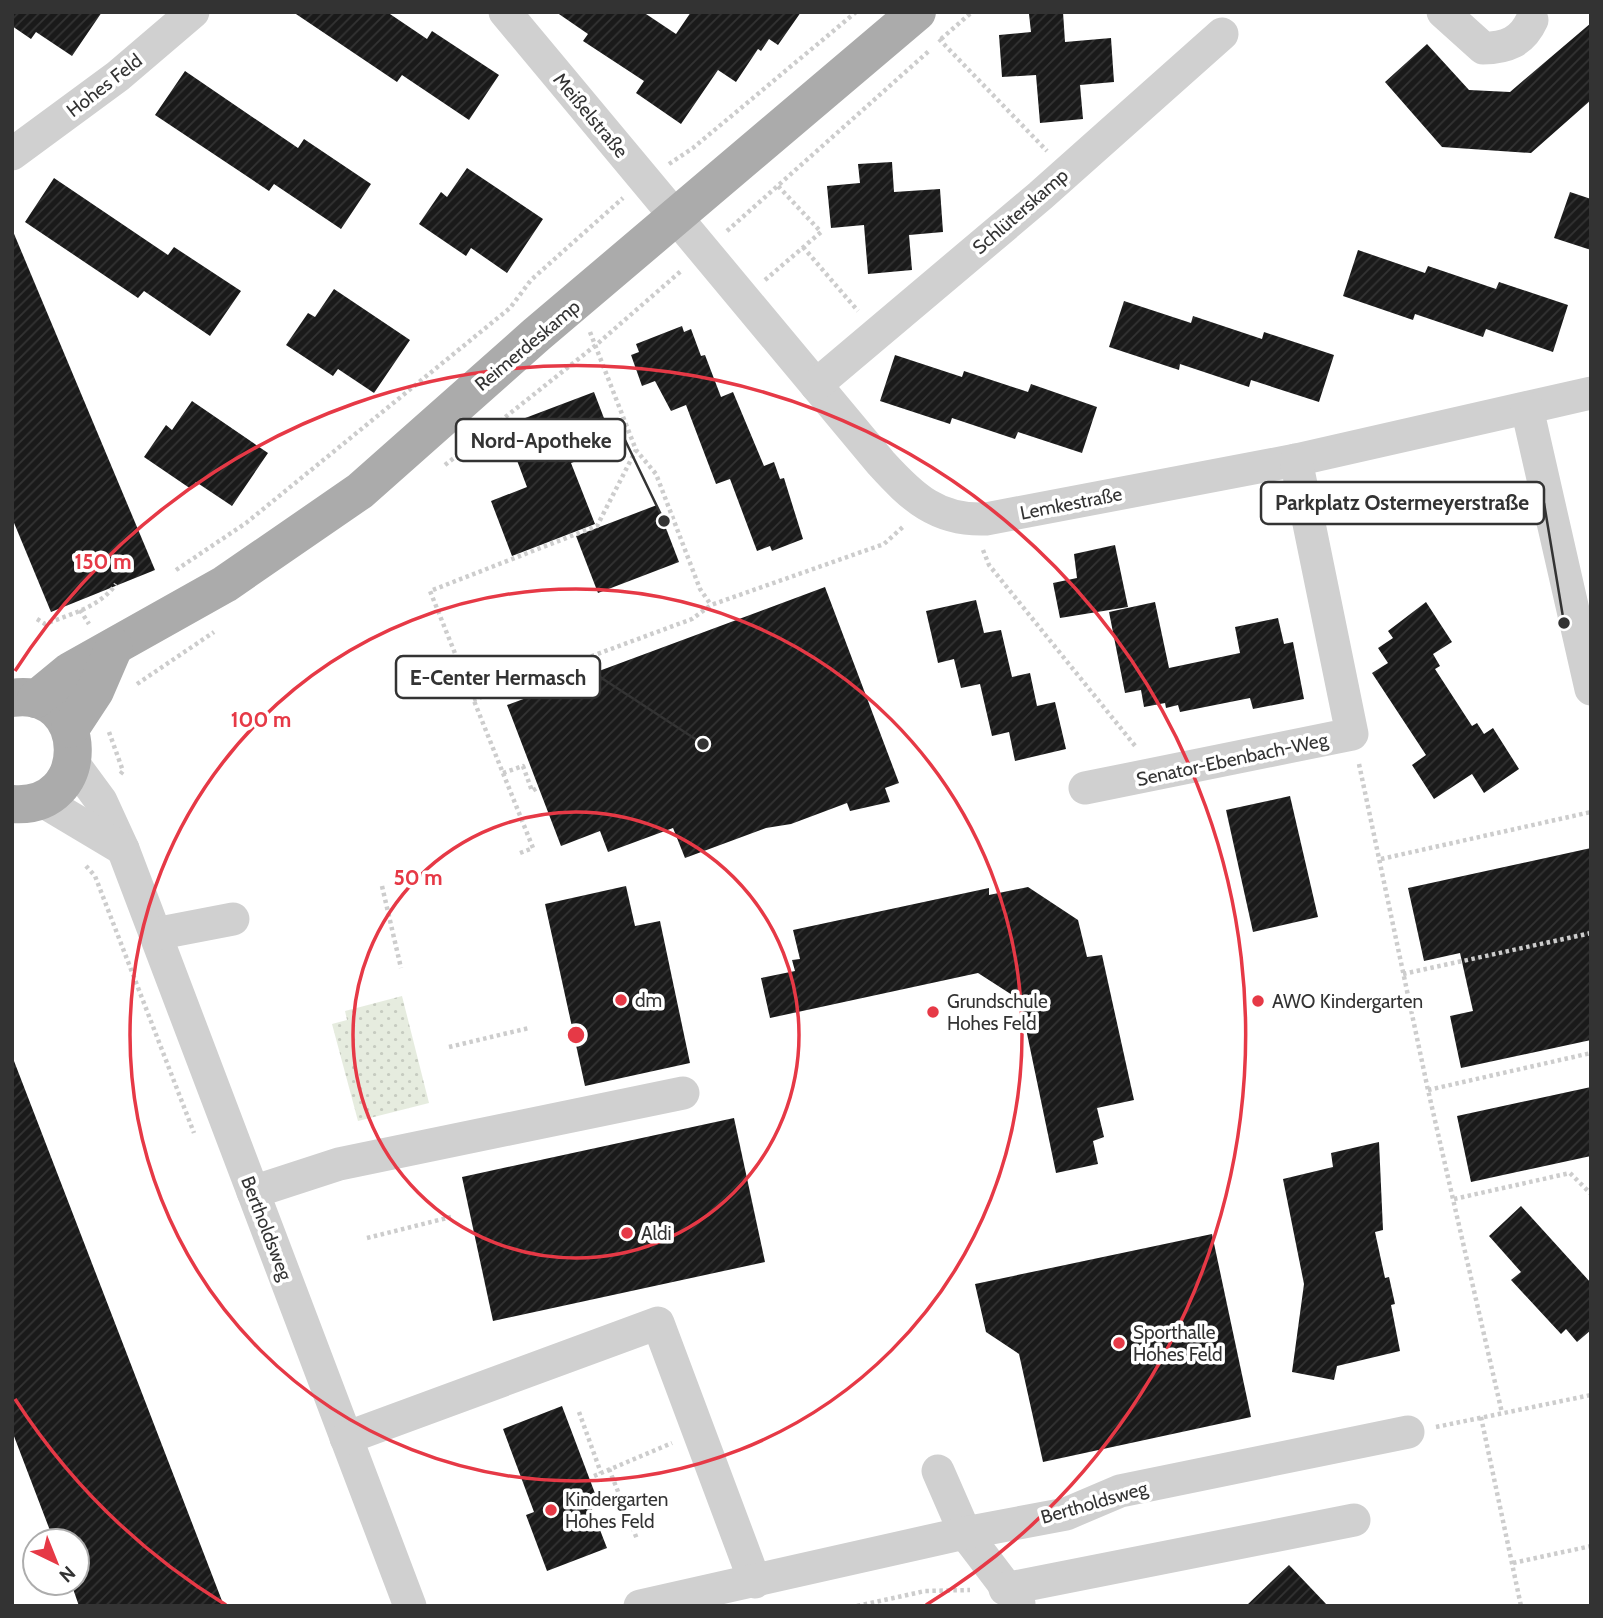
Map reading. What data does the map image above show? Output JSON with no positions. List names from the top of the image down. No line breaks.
{"streets":{"main road":["Reimerdeskamp"],"street":["Hohes Feld","Meißelstraße","Schlüterskamp","Lemkestraße","Senator-Ebenbach-Weg","Bertholdsweg"]},"crossings":[["Meißelstraße","Reimerdeskamp"],["Meißelstraße","Lemkestraße"],["Schlüterskamp","Lemkestraße"],["Reimerdeskamp","Lemkestraße"],["Lemkestraße","Senator-Ebenbach-Weg"]],"places":["Nord-Apotheke","Parkplatz Ostermeyerstraße","E-Center Hermasch","dm","AWO Kindergarten","Grundschule Hohes Feld","Aldi","Sporthalle Hohes Feld","Kindergarten Hohes Feld"],"north":"bottom right","rings":["150 m","100 m","50 m"]}
